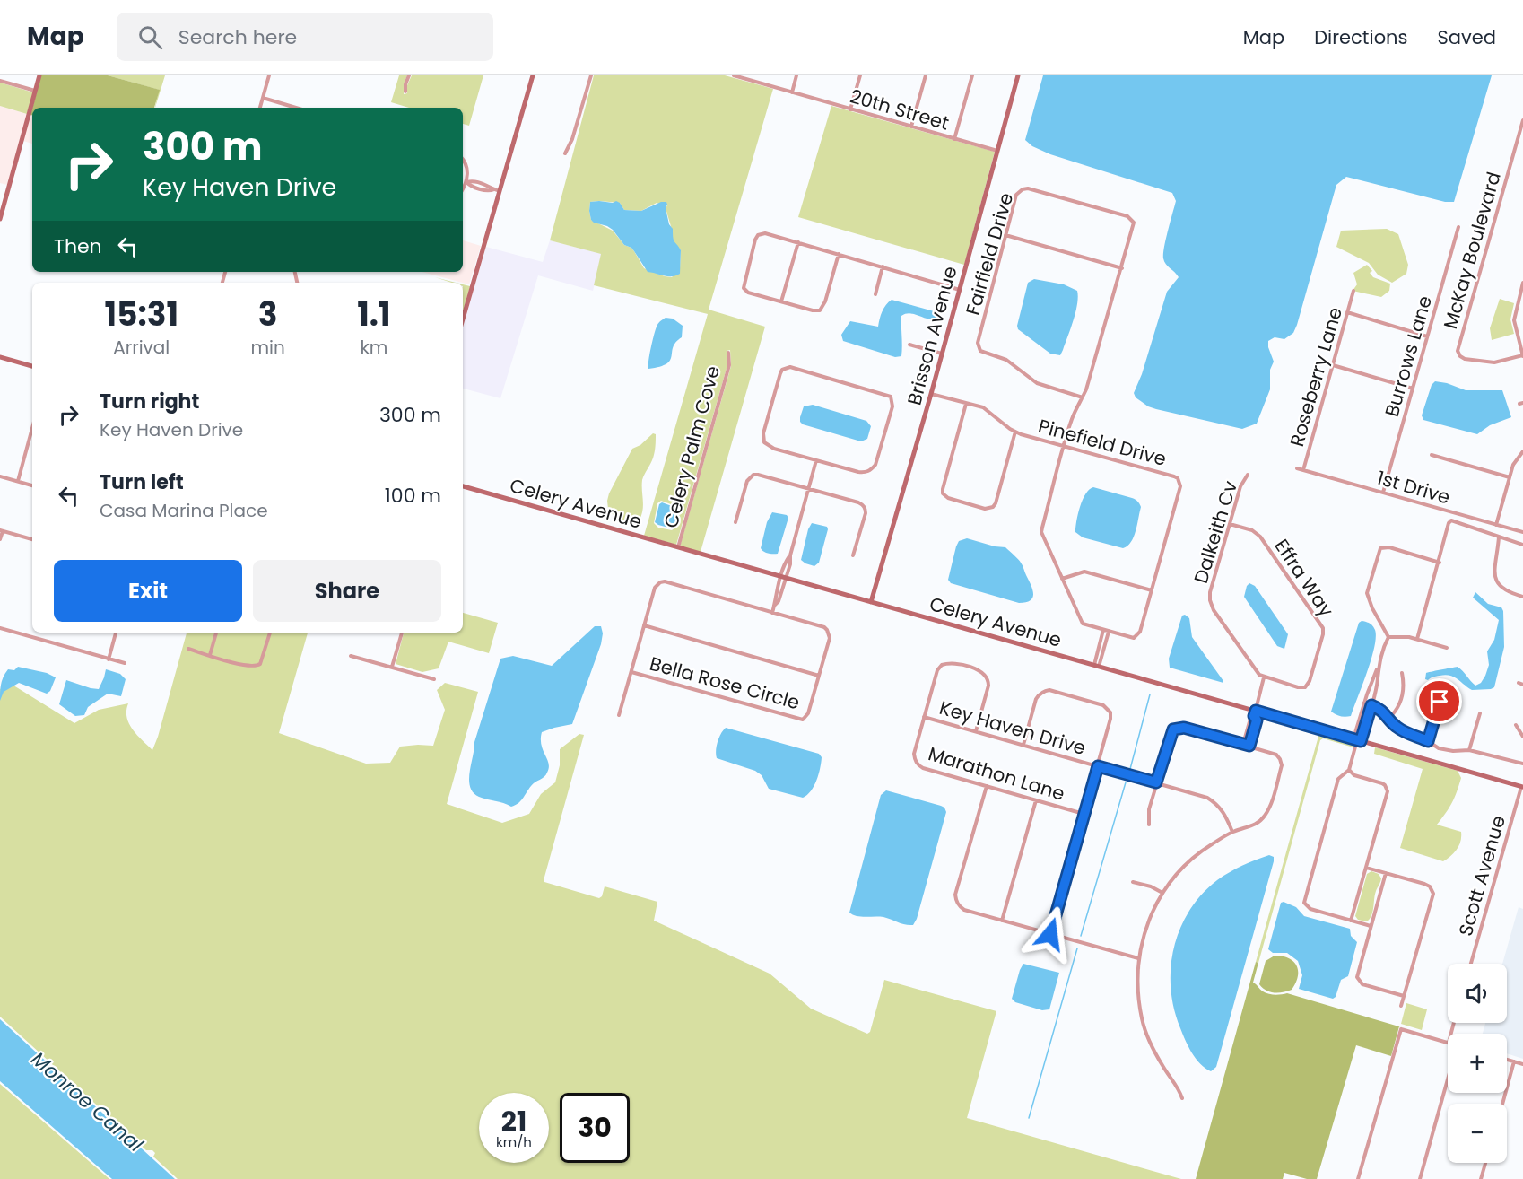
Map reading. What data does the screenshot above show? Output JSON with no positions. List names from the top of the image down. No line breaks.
{"streets":{"main road":["Brisson Avenue","Celery Avenue"],"street":["20th Street","McKay Boulevard","Fairfield Drive","Burrows Lane","Roseberry Lane","Pinefield Drive","Celery Palm Cove","1st Drive","Dalkeith Cv","Effra Way","Bella Rose Circle","Key Haven Drive","Marathon Lane","Scott Avenue"]},"crossings":[["20th Street","Brisson Avenue"],["Fairfield Drive","Pinefield Drive"],["Brisson Avenue","Pinefield Drive"],["Brisson Avenue","Celery Avenue"],["Burrows Lane","1st Drive"],["Roseberry Lane","1st Drive"],["Celery Palm Cove","Celery Avenue"],["Celery Avenue","Scott Avenue"],["Dalkeith Cv","Effra Way"],["Key Haven Drive","Marathon Lane"]],"water":["Monroe Canal"],"page":{"header":"Map","search":"Search here","nav":["Map","Directions","Saved"],"turn":["300 m","Key Haven Drive"],"then":"Then","eta":["15:31","Arrival","3","min","1.1","km"],"list":[{"name":"Turn right","note":"Key Haven Drive","value":"300 m"},{"name":"Turn left","note":"Casa Marina Place","value":"100 m"}],"buttons":["Exit","Share"],"map_buttons":["+","−"],"speed":"21 km/h","limit":"30"}}
